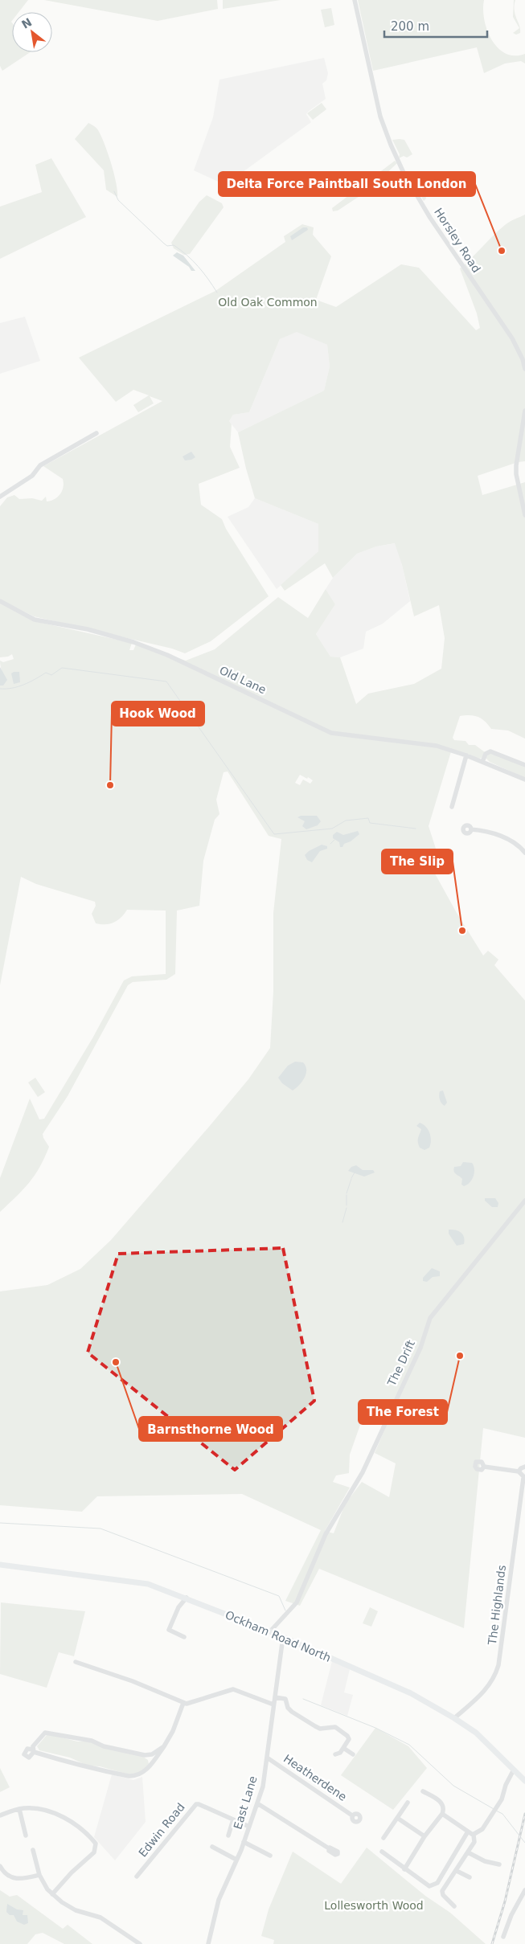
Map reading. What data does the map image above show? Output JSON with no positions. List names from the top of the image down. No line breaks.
{"streets":{"main road":["Ockham Road North"],"street":["Horsley Road","Old Lane","The Drift","The Highlands","Heatherdene","East Lane","Edwin Road"]},"crossings":[["The Drift","Ockham Road North"],["The Highlands","Ockham Road North"],["Ockham Road North","East Lane"],["Heatherdene","East Lane"],["East Lane","Edwin Road"]],"parks":["Old Oak Common","Lollesworth Wood"],"places":["Delta Force Paintball South London","Hook Wood","The Slip","The Forest","Barnsthorne Wood"],"scale_bar":"200 m","north":"top left"}
